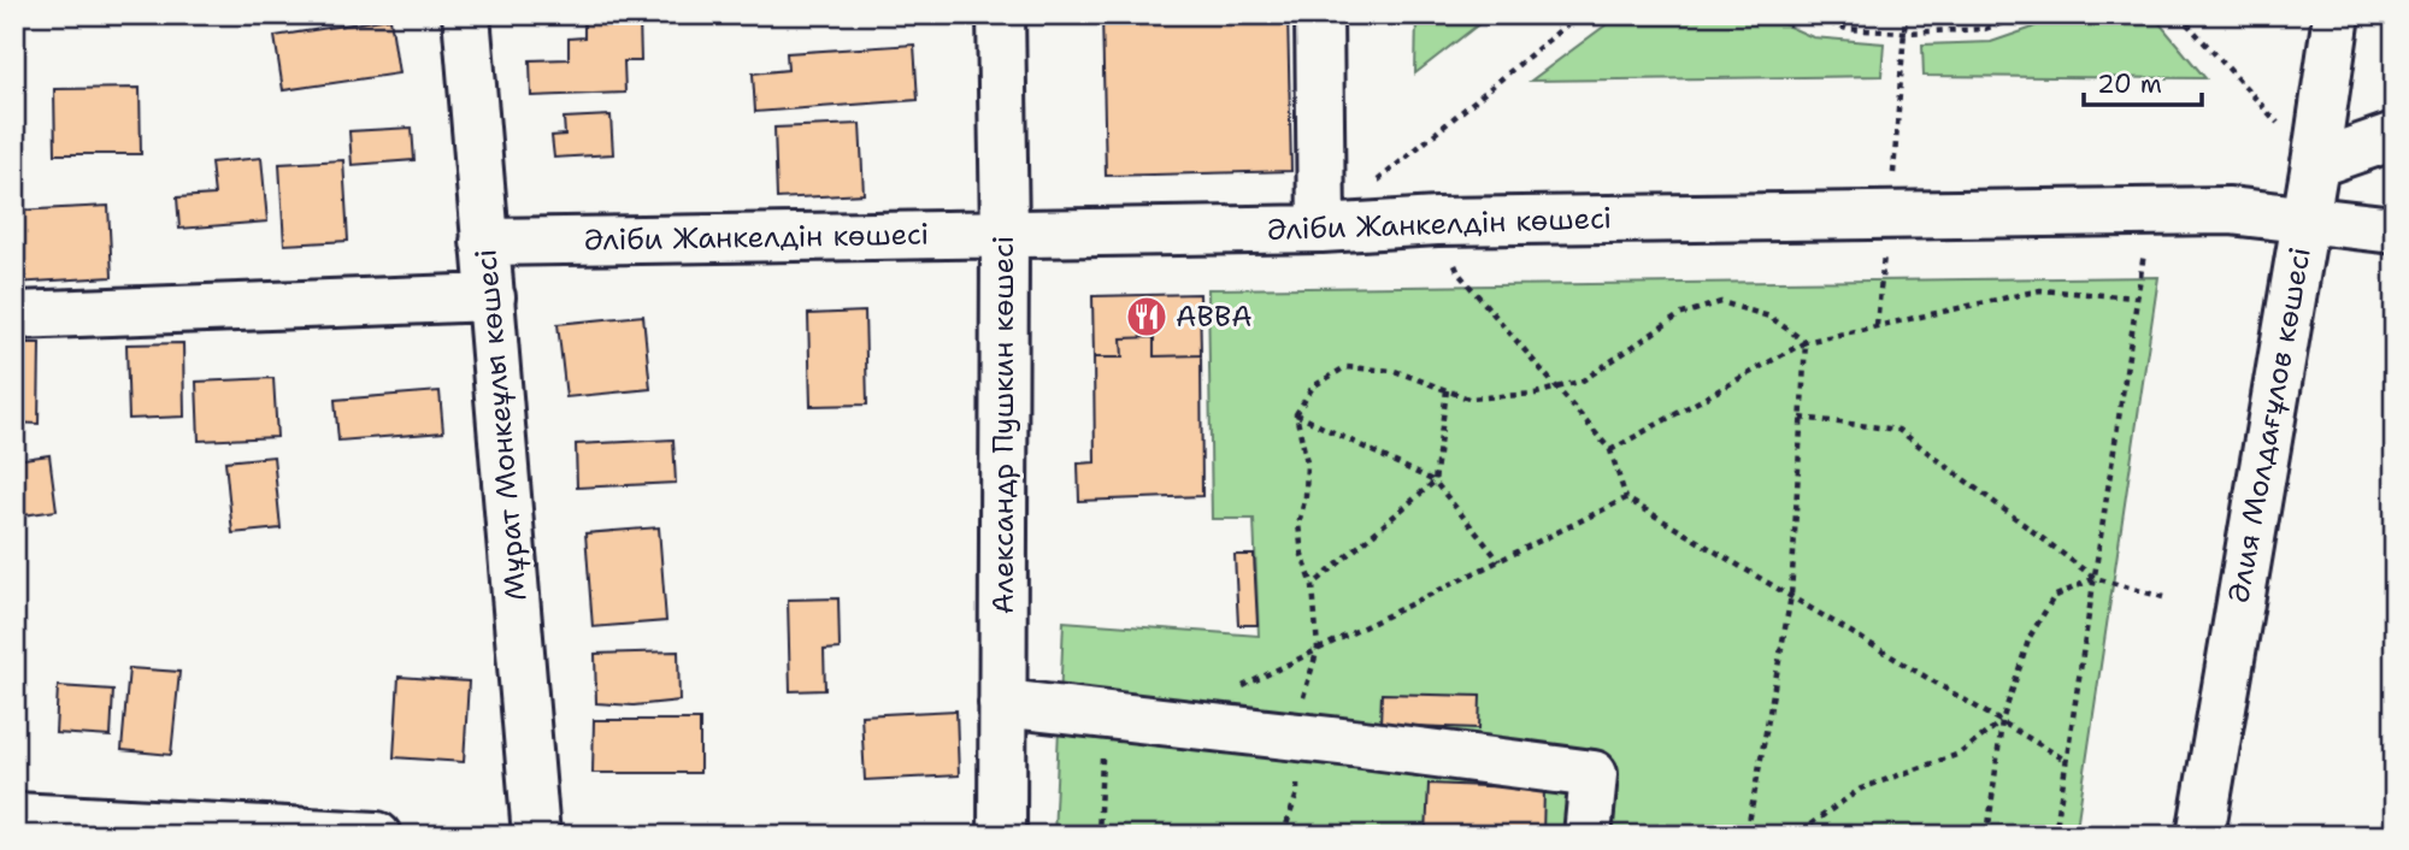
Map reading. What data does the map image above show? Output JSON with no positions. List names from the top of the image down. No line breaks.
{"streets":{"street":["Әліби Жанкелдін көшесі","Мұрат Монкеұлы көшесі","Александр Пушкин көшесі","Әлия Молдағұлов көшесі"]},"crossings":[["Әліби Жанкелдін көшесі","Мұрат Монкеұлы көшесі"],["Әліби Жанкелдін көшесі","Александр Пушкин көшесі"],["Әліби Жанкелдін көшесі","Әлия Молдағұлов көшесі"]],"places":{"restaurant":["ABBA"]},"scale_bar":"20 m"}
